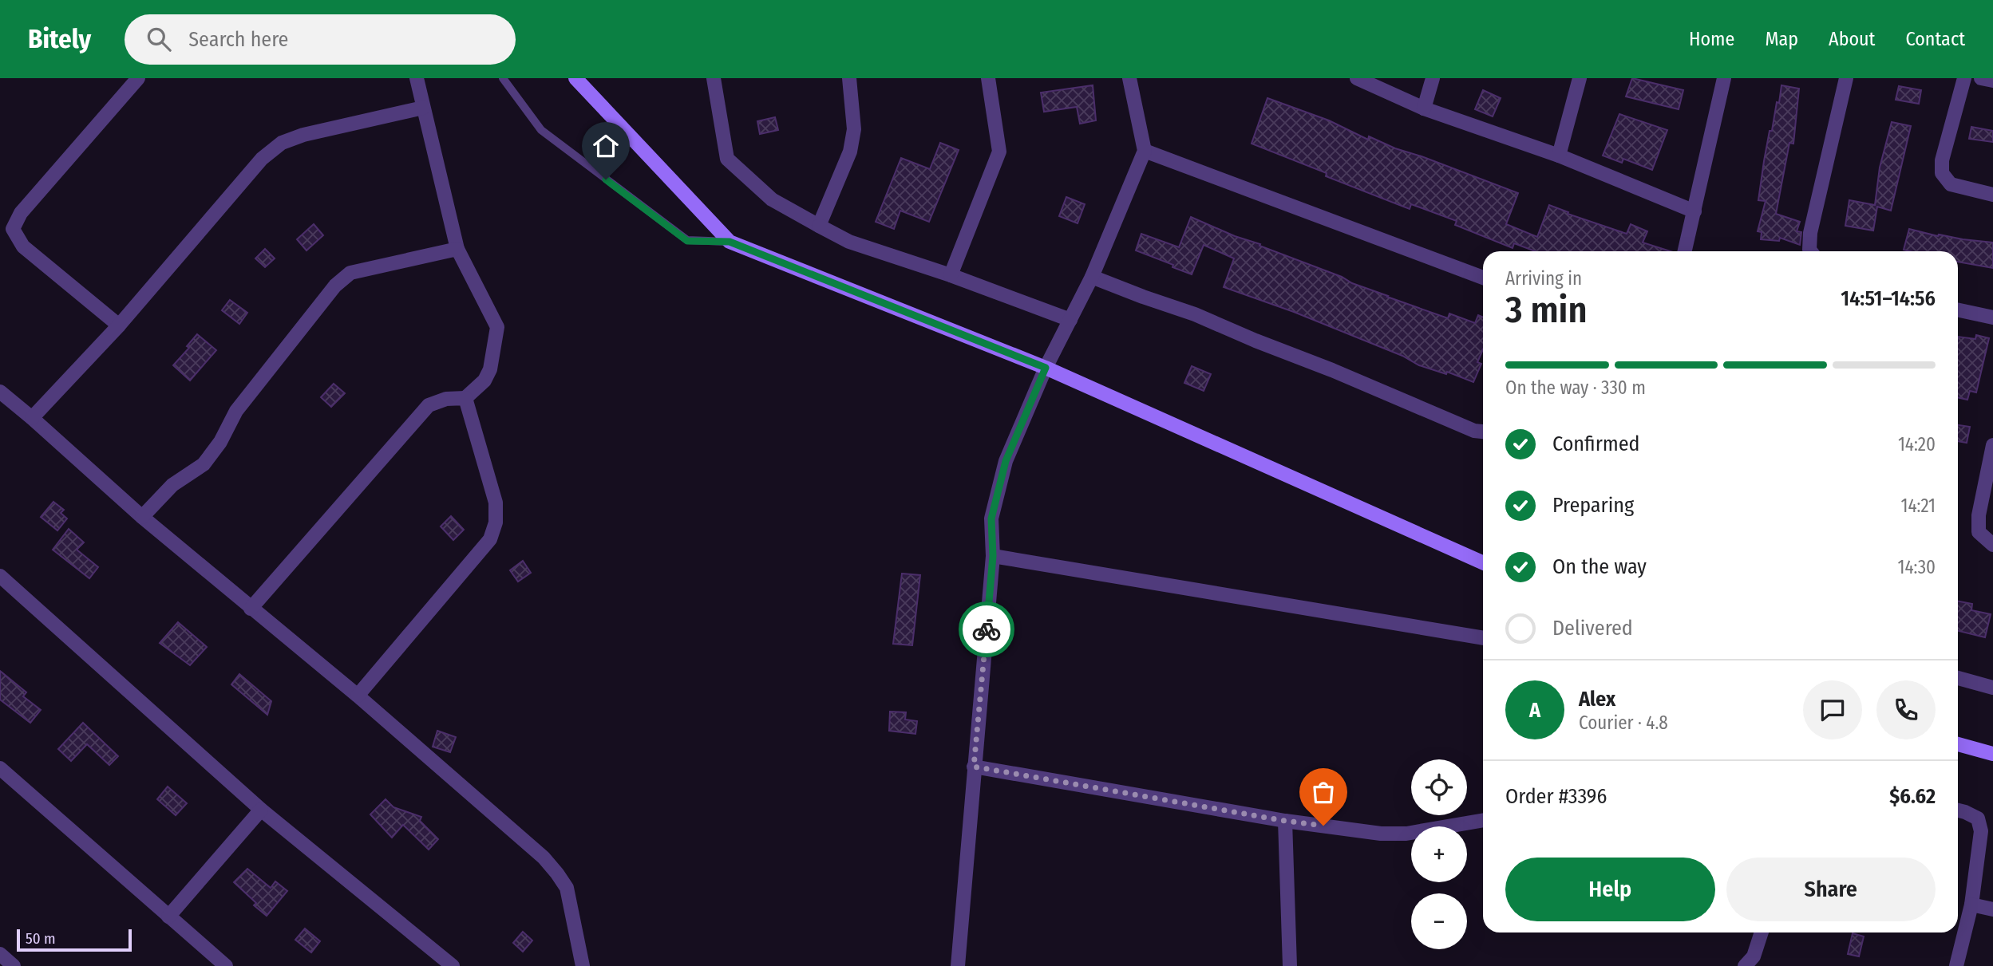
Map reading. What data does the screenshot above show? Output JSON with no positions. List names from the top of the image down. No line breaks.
{"scale_bar":"50 m","page":{"header":"Bitely","search":"Search here","nav":["Home","Map","About","Contact"],"heading":["3 min","Arriving in","14:51–14:56"],"panel":["Alex","Courier · 4.8","Order #3396","$6.62"],"bar":"On the way · 330 m","list":[["Confirmed","14:20"],["Preparing","14:21"],["On the way","14:30"],"Delivered"],"round":"A","map_buttons":["+","−"],"buttons":["Help","Share"],"scale":"50 m"}}
